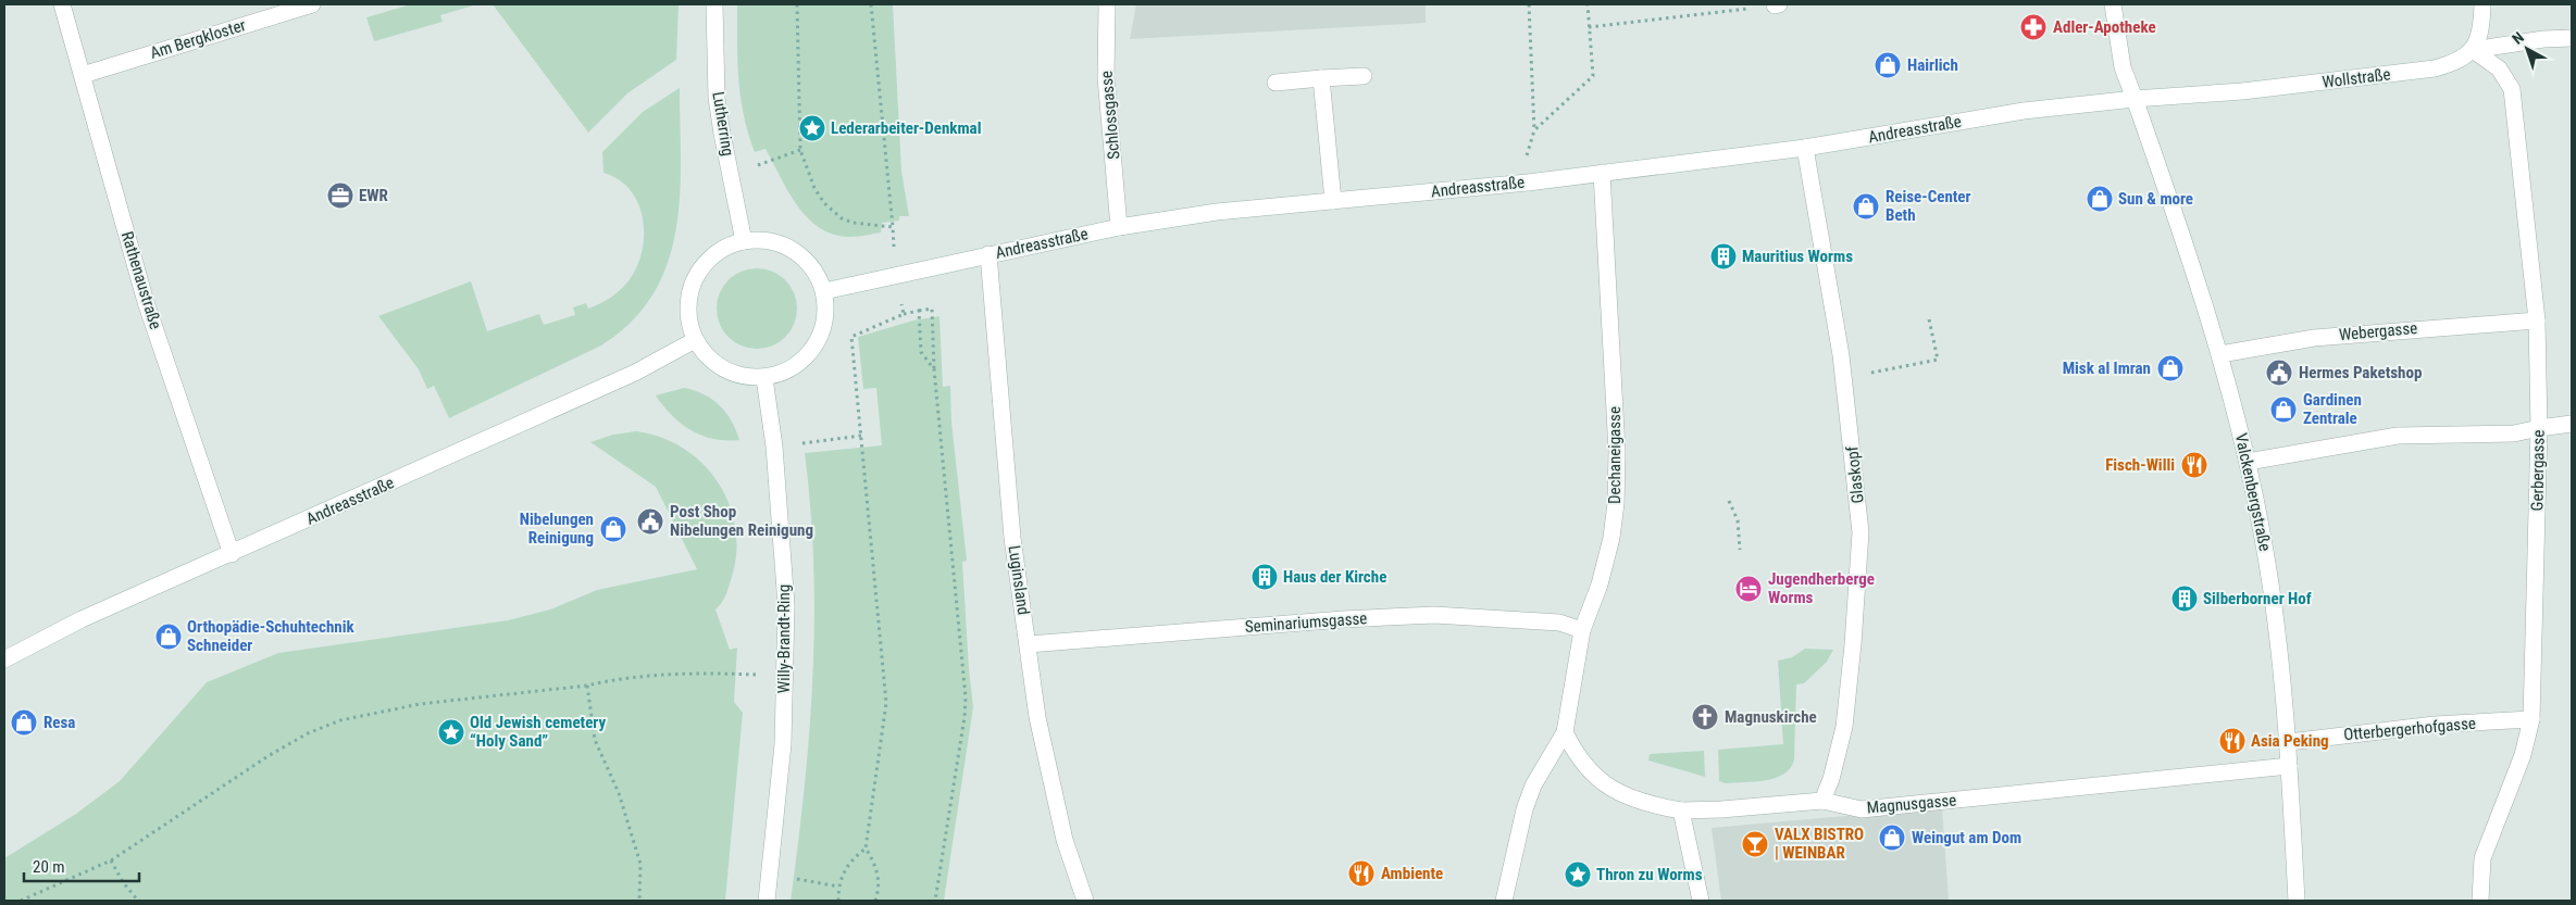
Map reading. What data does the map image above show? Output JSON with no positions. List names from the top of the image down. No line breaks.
{"streets":{"street":["Am Bergkloster","Wollstraße","Schlossgasse","Lutherring","Andreasstraße","Rathenaustraße","Webergasse","Dechaneigasse","Gerbergasse","Glaskopf","Valckenbergstraße","Luginsland","Seminariumsgasse","Willy-Brandt-Ring","Otterbergerhofgasse","Magnusgasse"]},"crossings":[["Am Bergkloster","Rathenaustraße"],["Wollstraße","Andreasstraße"],["Wollstraße","Gerbergasse"],["Wollstraße","Valckenbergstraße"],["Schlossgasse","Andreasstraße"],["Lutherring","Andreasstraße"],["Lutherring","Willy-Brandt-Ring"],["Andreasstraße","Rathenaustraße"],["Andreasstraße","Dechaneigasse"],["Andreasstraße","Glaskopf"],["Andreasstraße","Valckenbergstraße"],["Andreasstraße","Luginsland"],["Andreasstraße","Willy-Brandt-Ring"],["Webergasse","Gerbergasse"],["Webergasse","Valckenbergstraße"],["Dechaneigasse","Seminariumsgasse"],["Dechaneigasse","Magnusgasse"],["Gerbergasse","Otterbergerhofgasse"],["Glaskopf","Magnusgasse"],["Valckenbergstraße","Otterbergerhofgasse"],["Valckenbergstraße","Magnusgasse"],["Luginsland","Seminariumsgasse"]],"places":{"pharmacy":["Adler-Apotheke"],"shop":["Hairlich","Sun & more","Reise-Center Beth","Misk al Imran","Gardinen Zentrale","Nibelungen Reinigung","Orthopädie-Schuhtechnik Schneider","Resa","Weingut am Dom"],"place":["Lederarbeiter-Denkmal","Old Jewish cemetery “Holy Sand”","Thron zu Worms"],"office":["EWR"],"building":["Mauritius Worms","Haus der Kirche","Silberborner Hof"],"public building":["Hermes Paketshop","Post Shop Nibelungen Reinigung"],"restaurant":["Fisch-Willi","Asia Peking","Ambiente"],"hotel":["Jugendherberge Worms"],"church":["Magnuskirche"],"bar":["VALX BISTRO | WEINBAR"]},"scale_bar":"20 m","north":"top left"}
